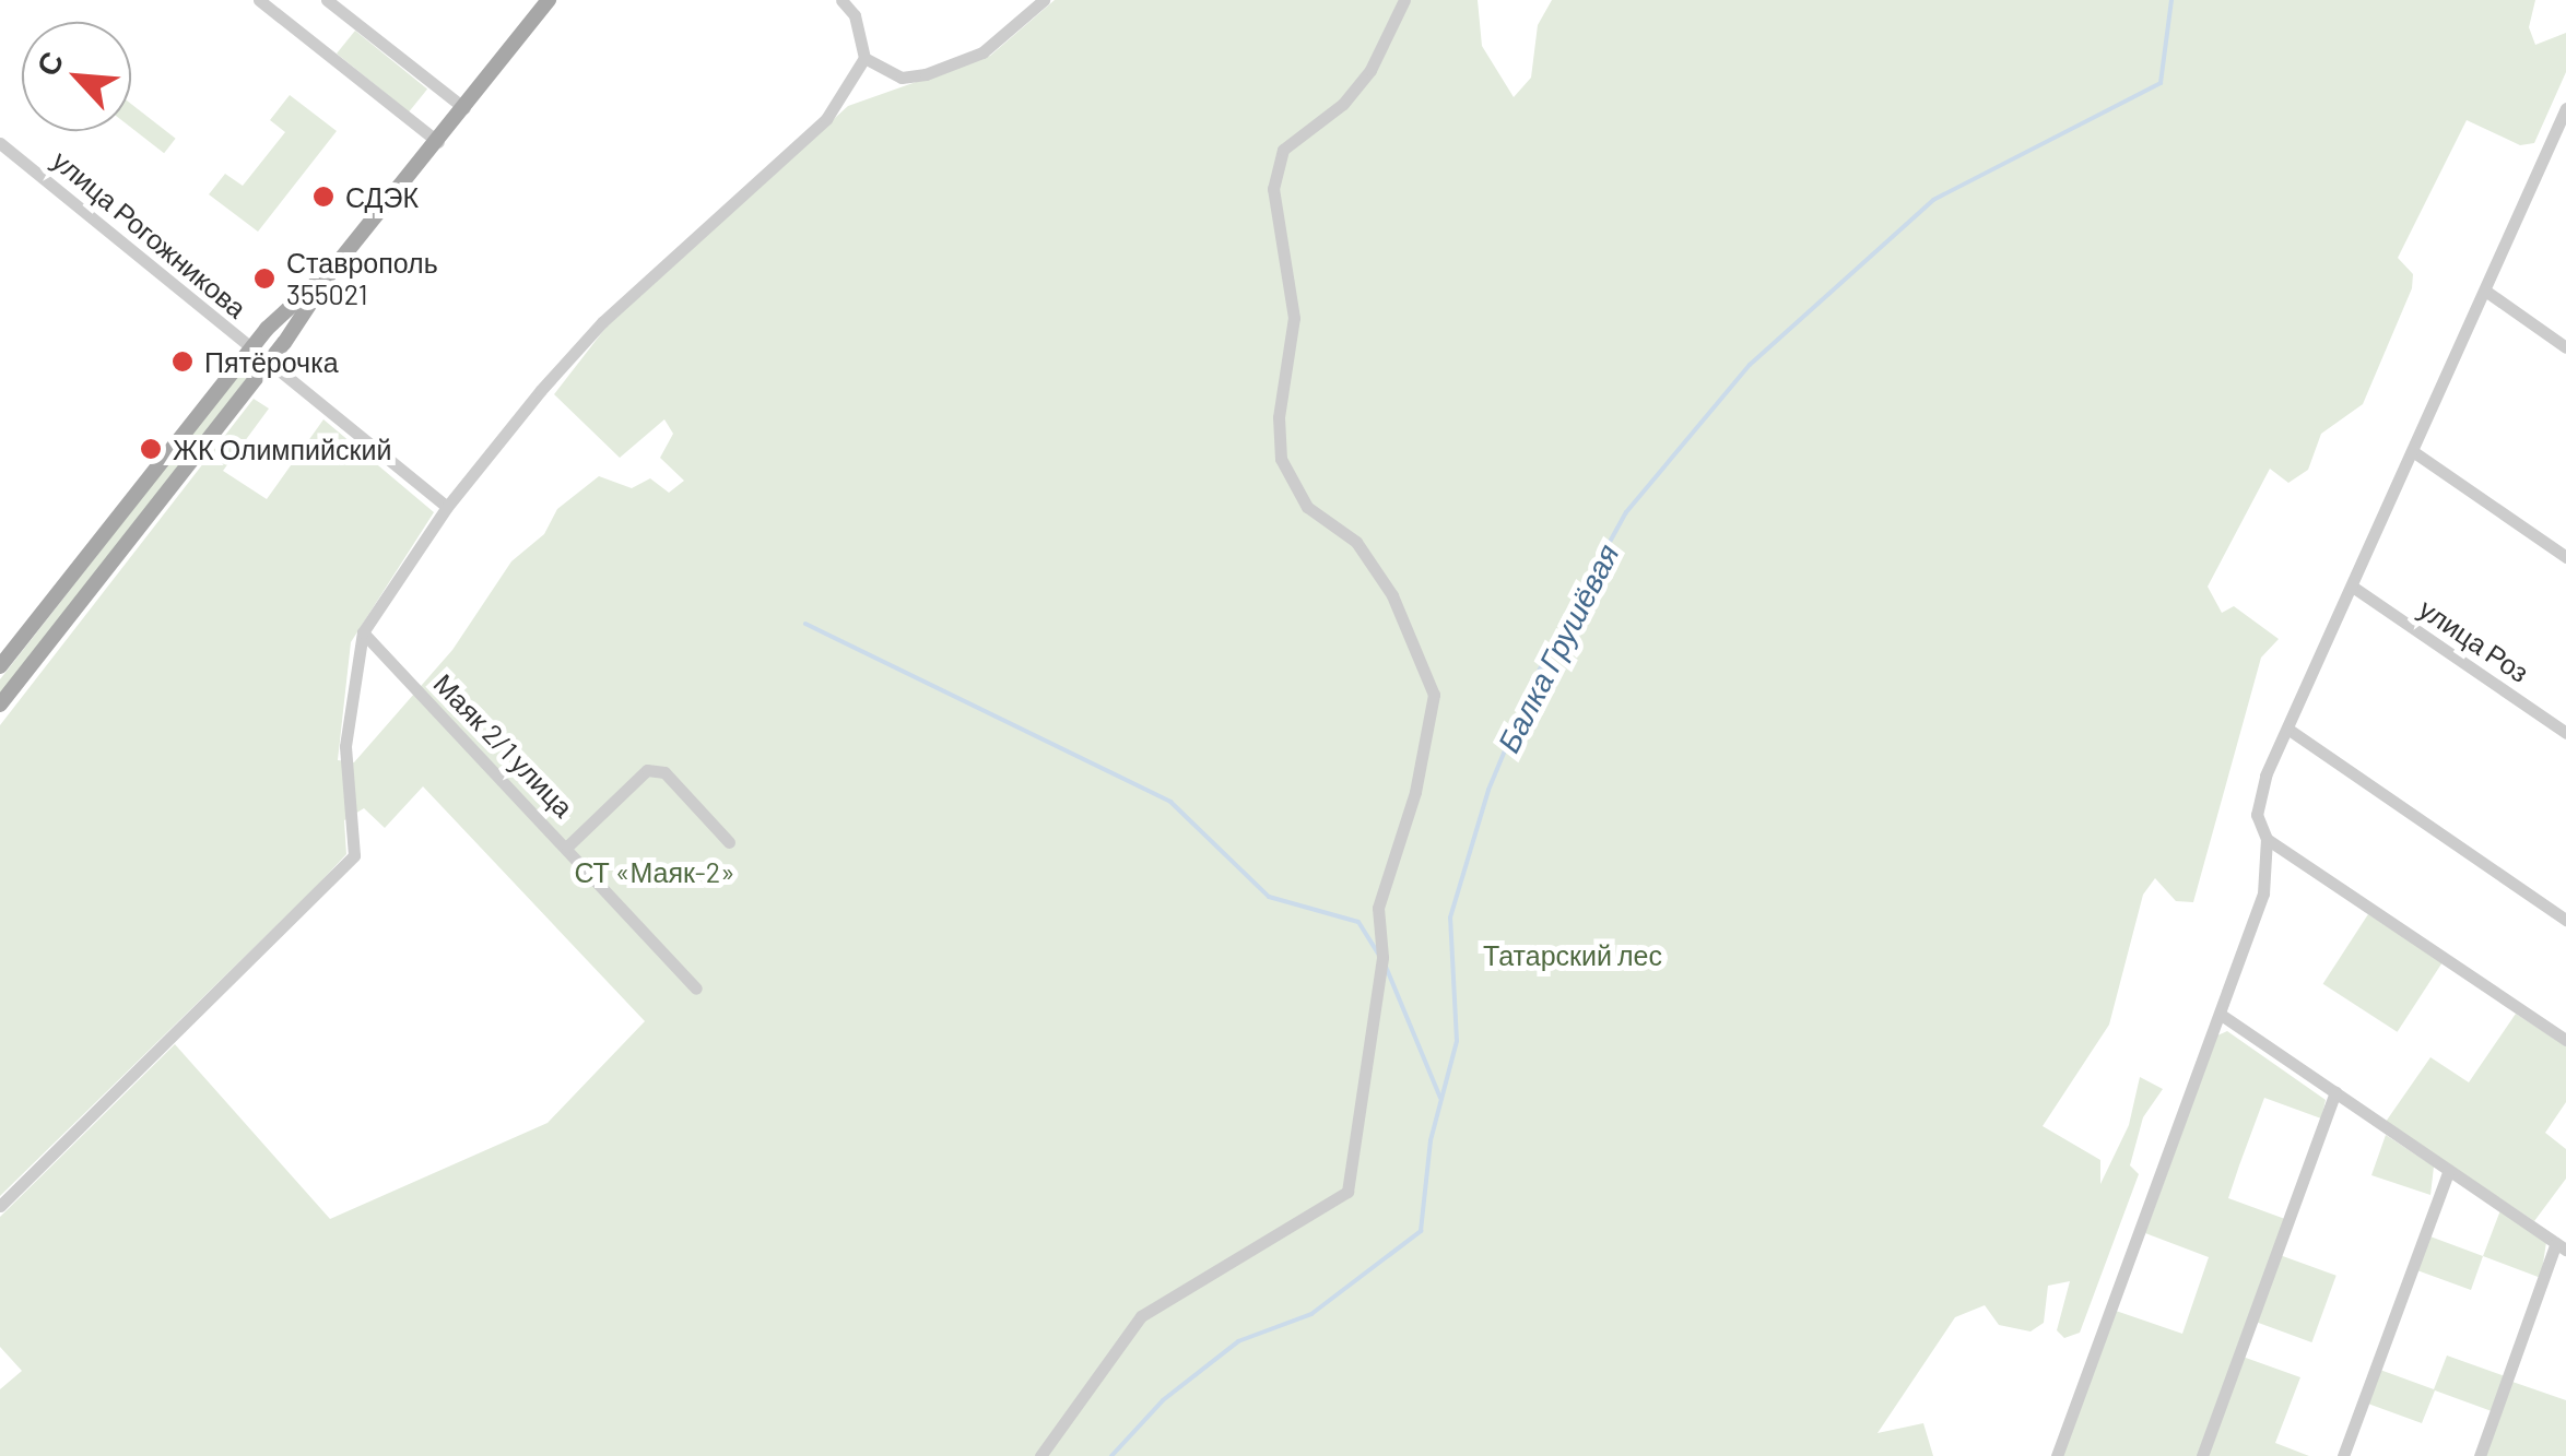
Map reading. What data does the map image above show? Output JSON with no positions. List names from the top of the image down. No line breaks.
{"streets":{"street":["улица Рогожникова","улица Роз","Маяк 2/1 улица"]},"water":["Балка Грушёвая"],"parks":["СТ «Маяк-2»","Татарский лес"],"places":["СДЭК","Ставрополь 355021","Пятёрочка","ЖК Олимпийский"],"north":"top left"}
